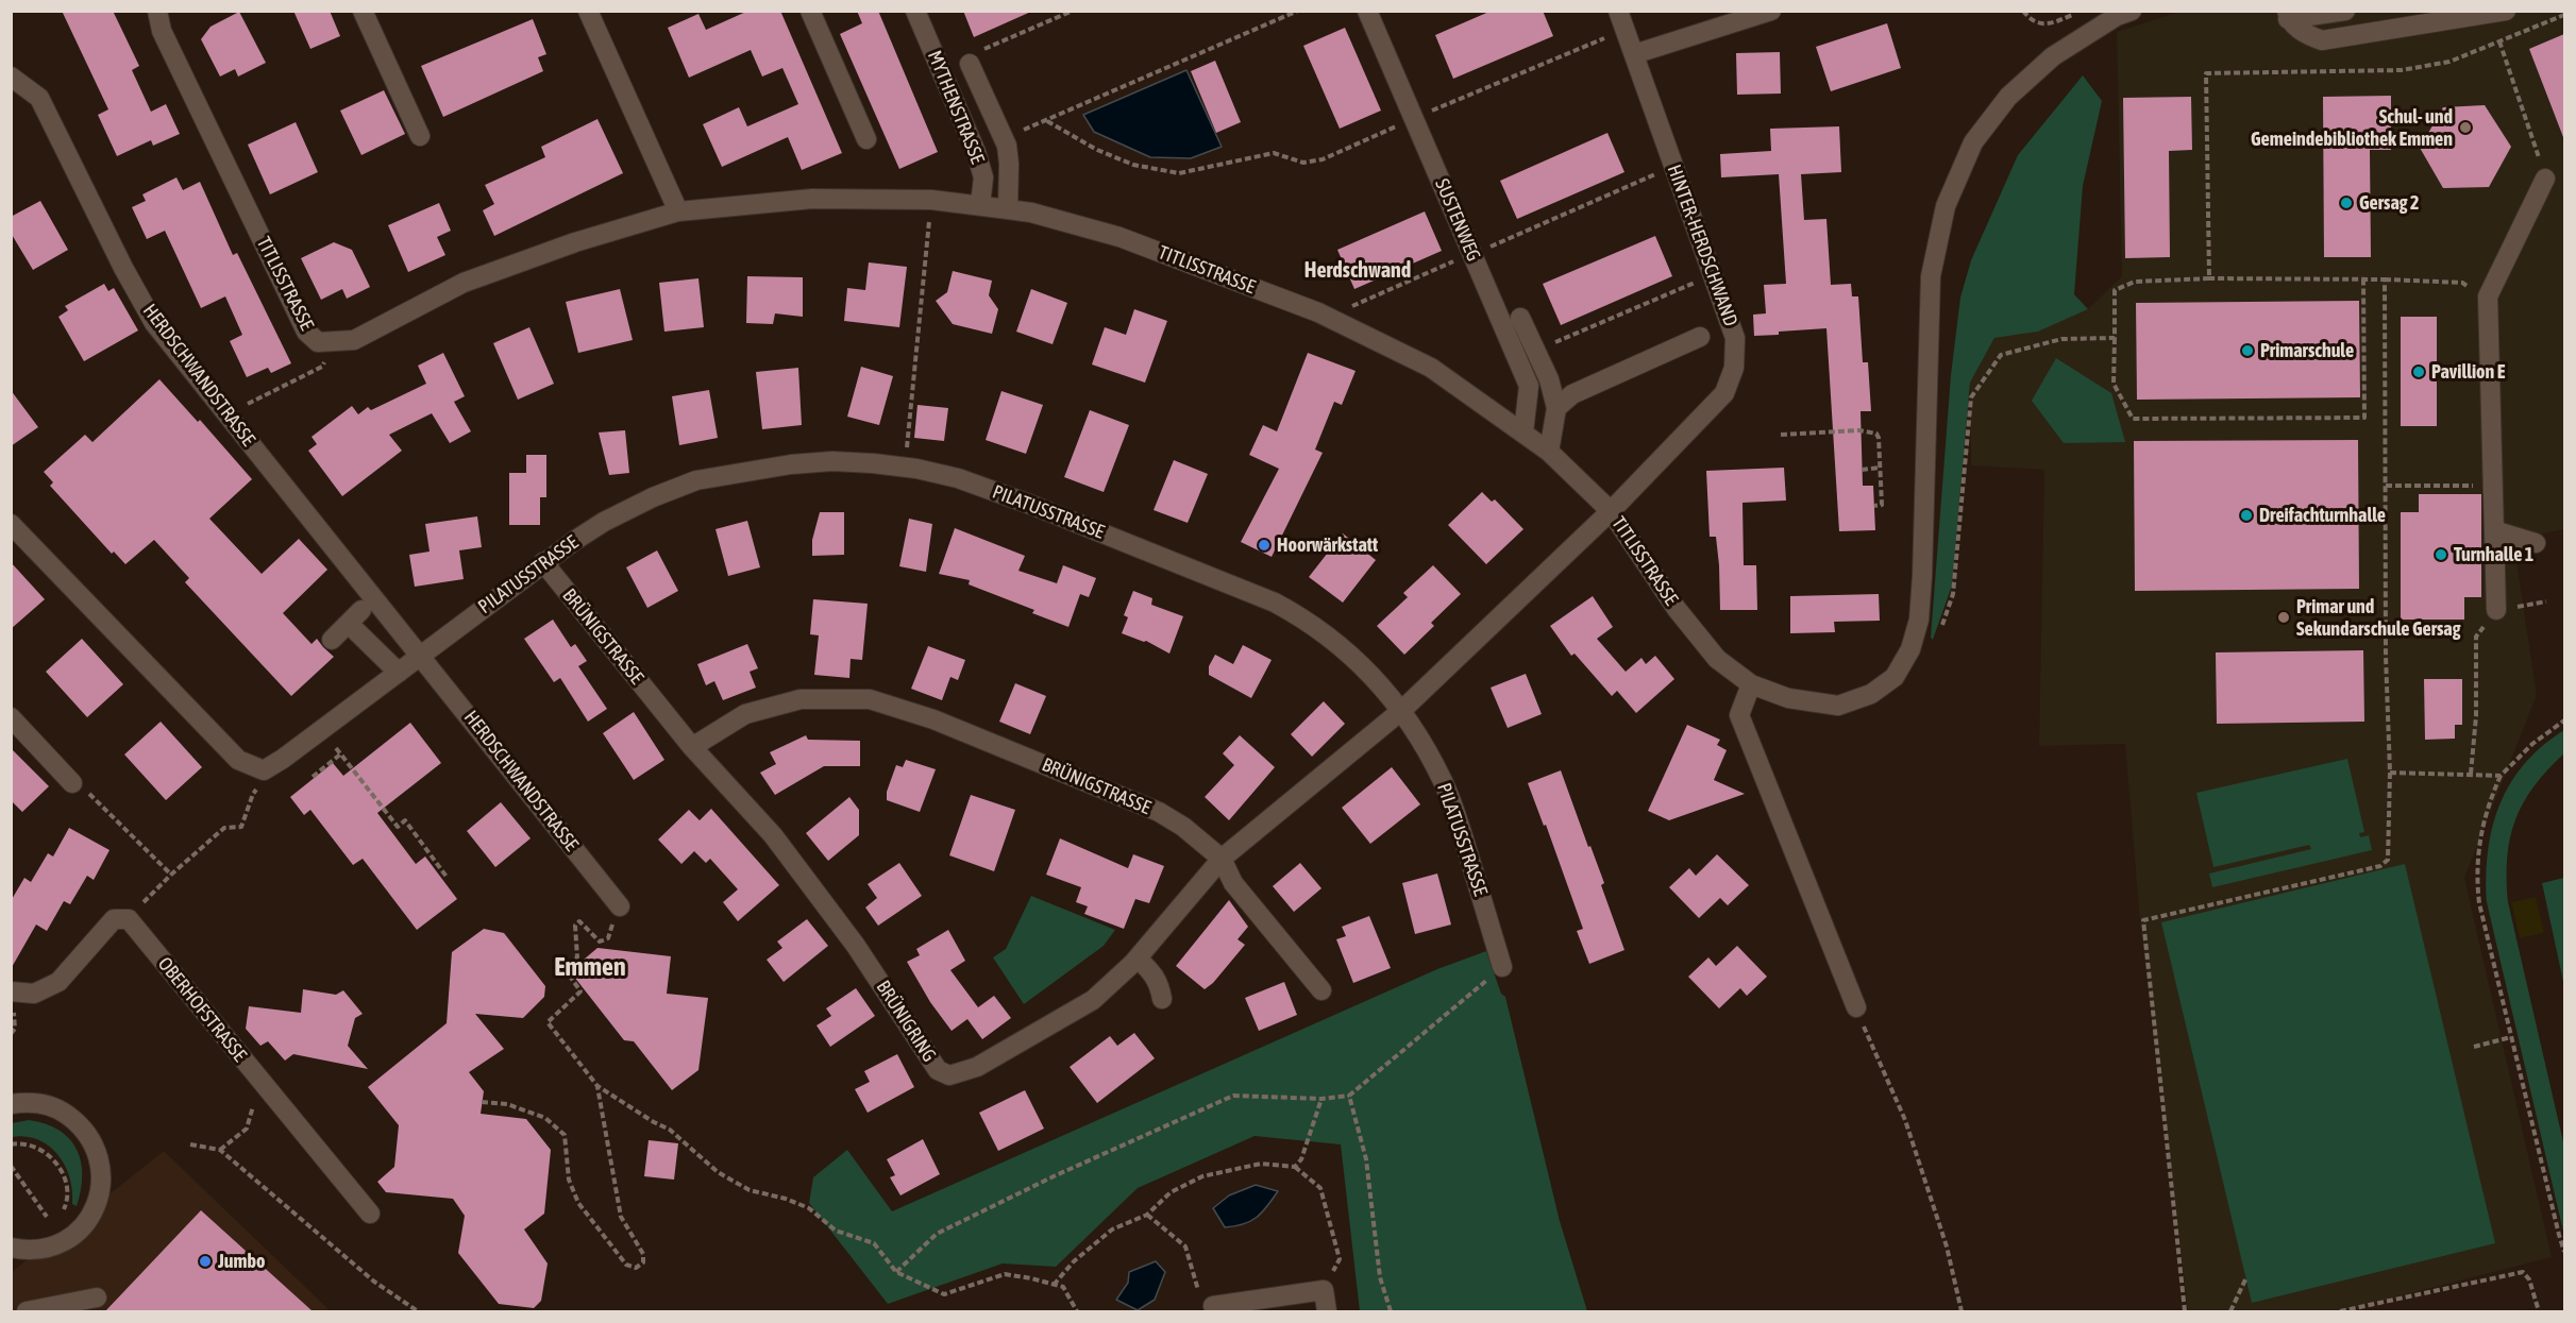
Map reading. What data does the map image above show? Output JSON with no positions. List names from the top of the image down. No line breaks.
{"streets":{"street":["MYTHENSTRASSE","SUSTENWEG","HINTER-HERDSCHWAND","TITLISSTRASSE","HERDSCHWANDSTRASSE","PILATUSSTRASSE","BRÜNIGSTRASSE","OBERHOFSTRASSE","BRÜNIGRING"]},"crossings":[["MYTHENSTRASSE","TITLISSTRASSE"],["SUSTENWEG","TITLISSTRASSE"],["HINTER-HERDSCHWAND","TITLISSTRASSE"],["HERDSCHWANDSTRASSE","PILATUSSTRASSE"],["PILATUSSTRASSE","BRÜNIGSTRASSE"],["BRÜNIGSTRASSE","BRÜNIGRING"]],"districts":["Herdschwand","Emmen"],"places":["Schul- und Gemeindebibliothek Emmen","Gersag 2","Primarschule","Pavillion E","Dreifachturnhalle","Hoorwärkstatt","Turnhalle 1","Primar und Sekundarschule Gersag","Jumbo"]}
